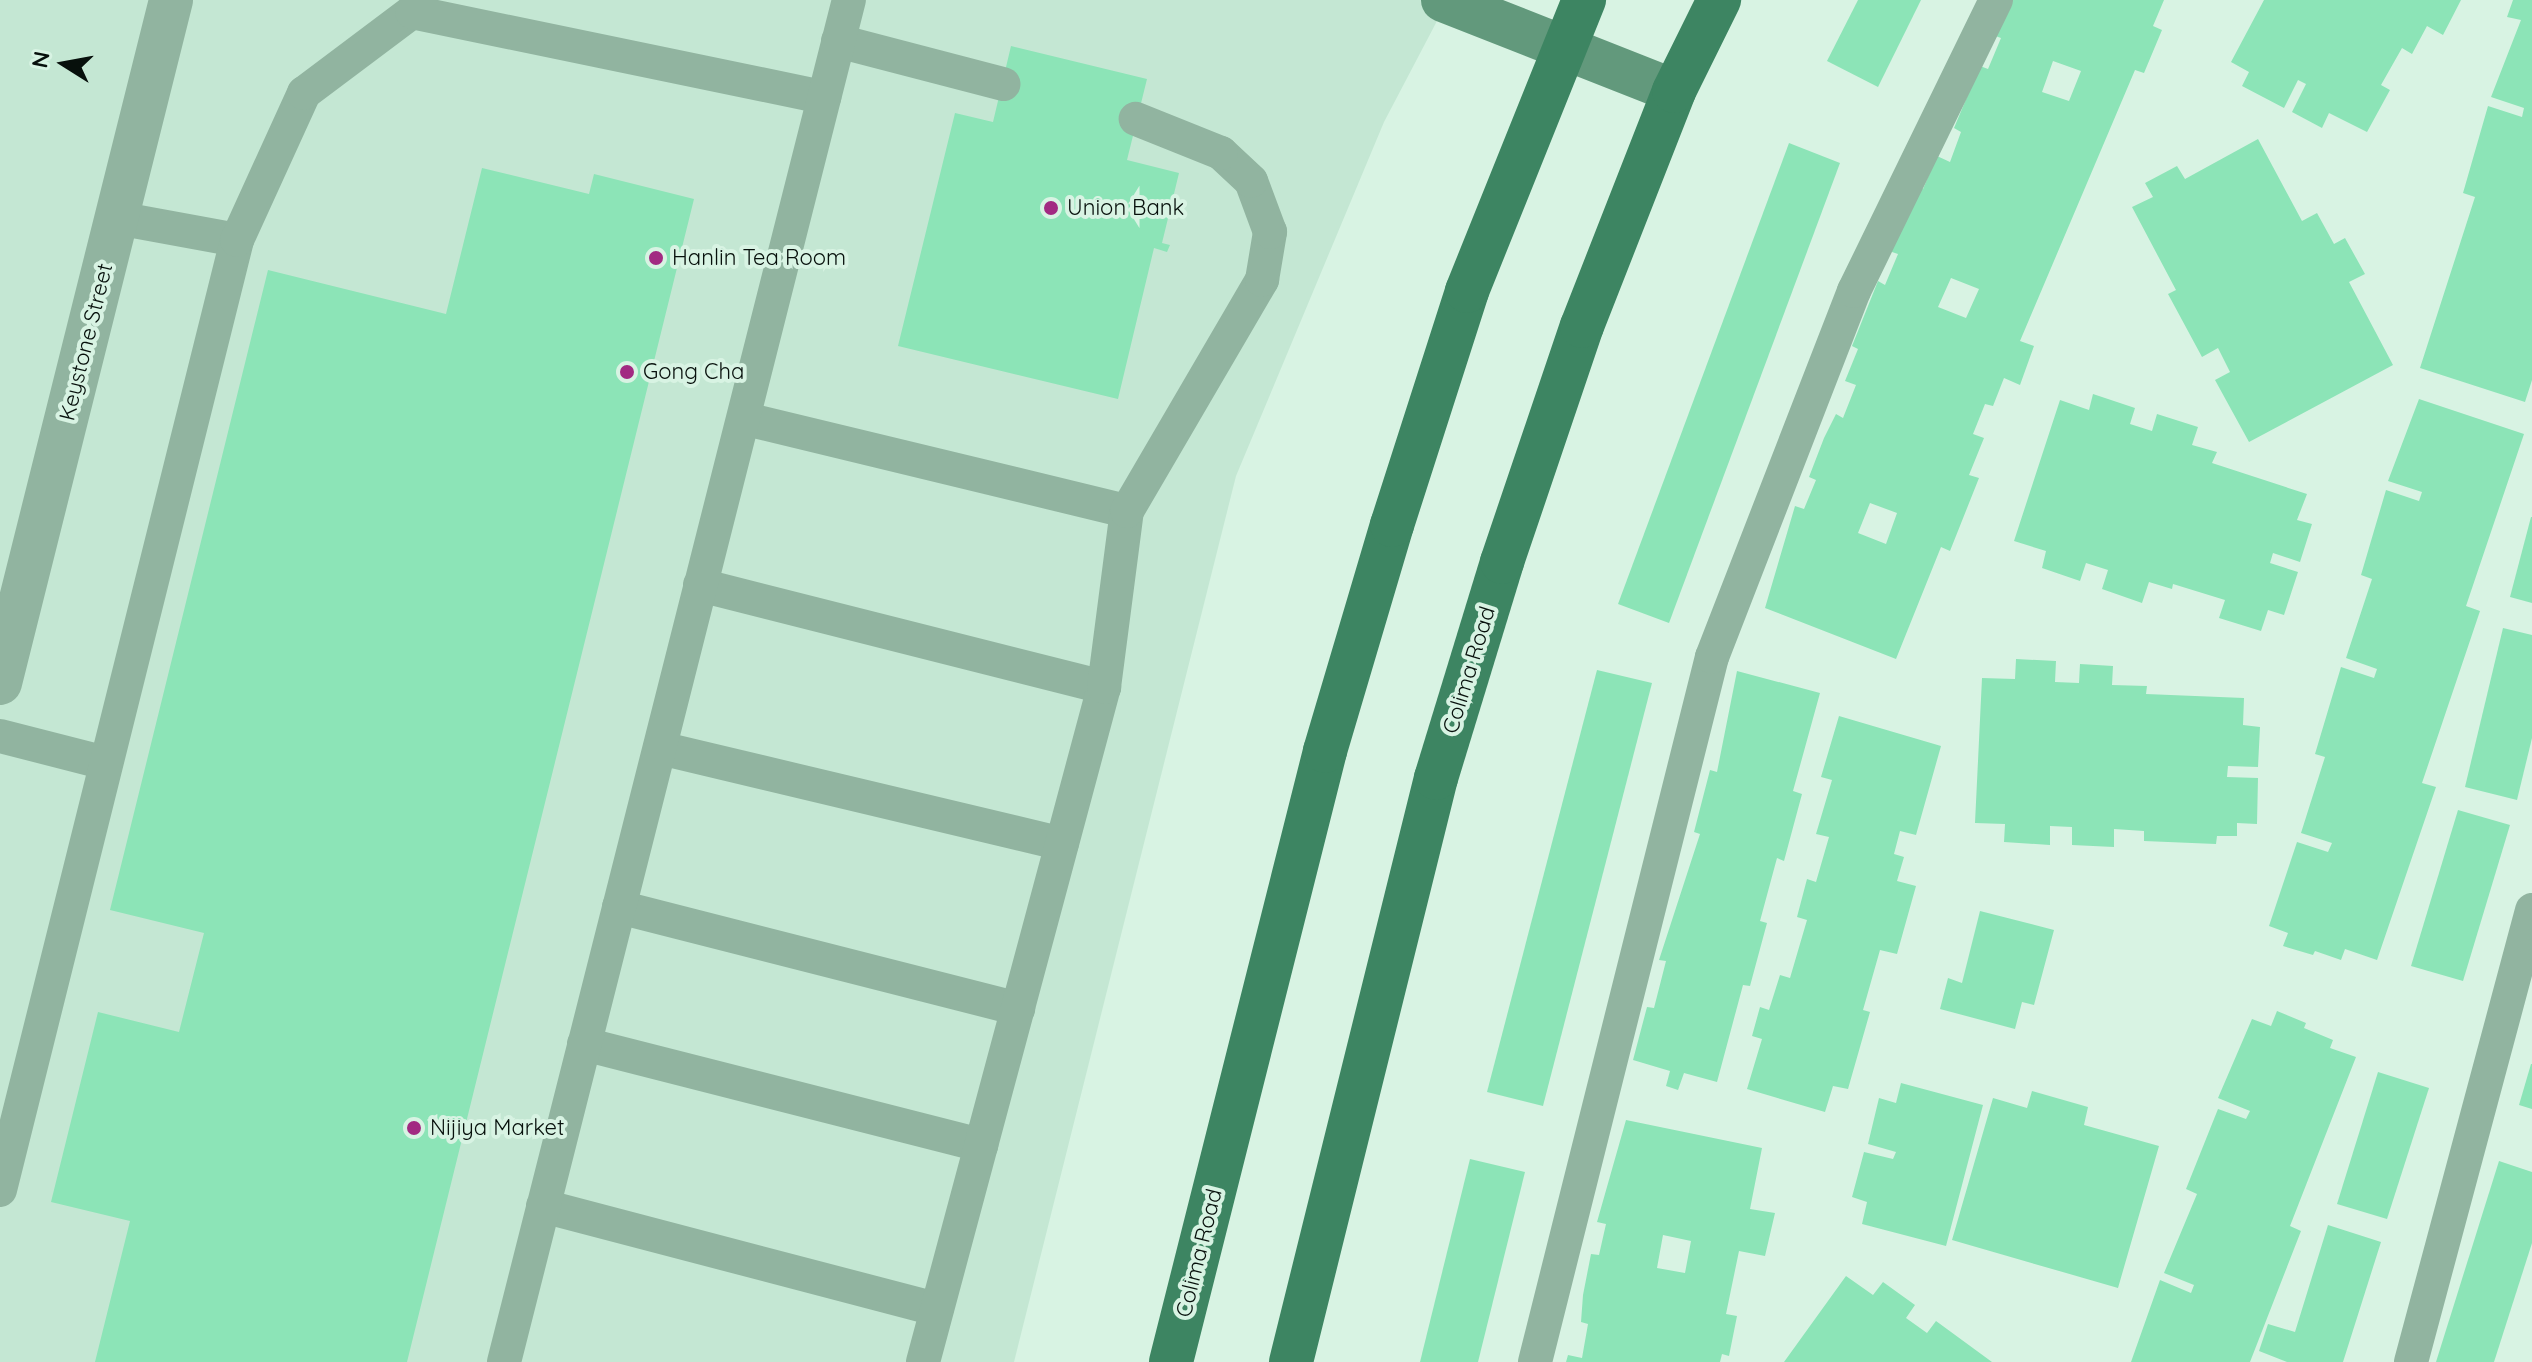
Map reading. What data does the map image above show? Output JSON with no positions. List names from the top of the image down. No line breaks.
{"streets":{"main road":["Colima Road"],"street":["Keystone Street"]},"places":["Union Bank","Hanlin Tea Room","Gong Cha","Nijiya Market"],"north":"left"}
